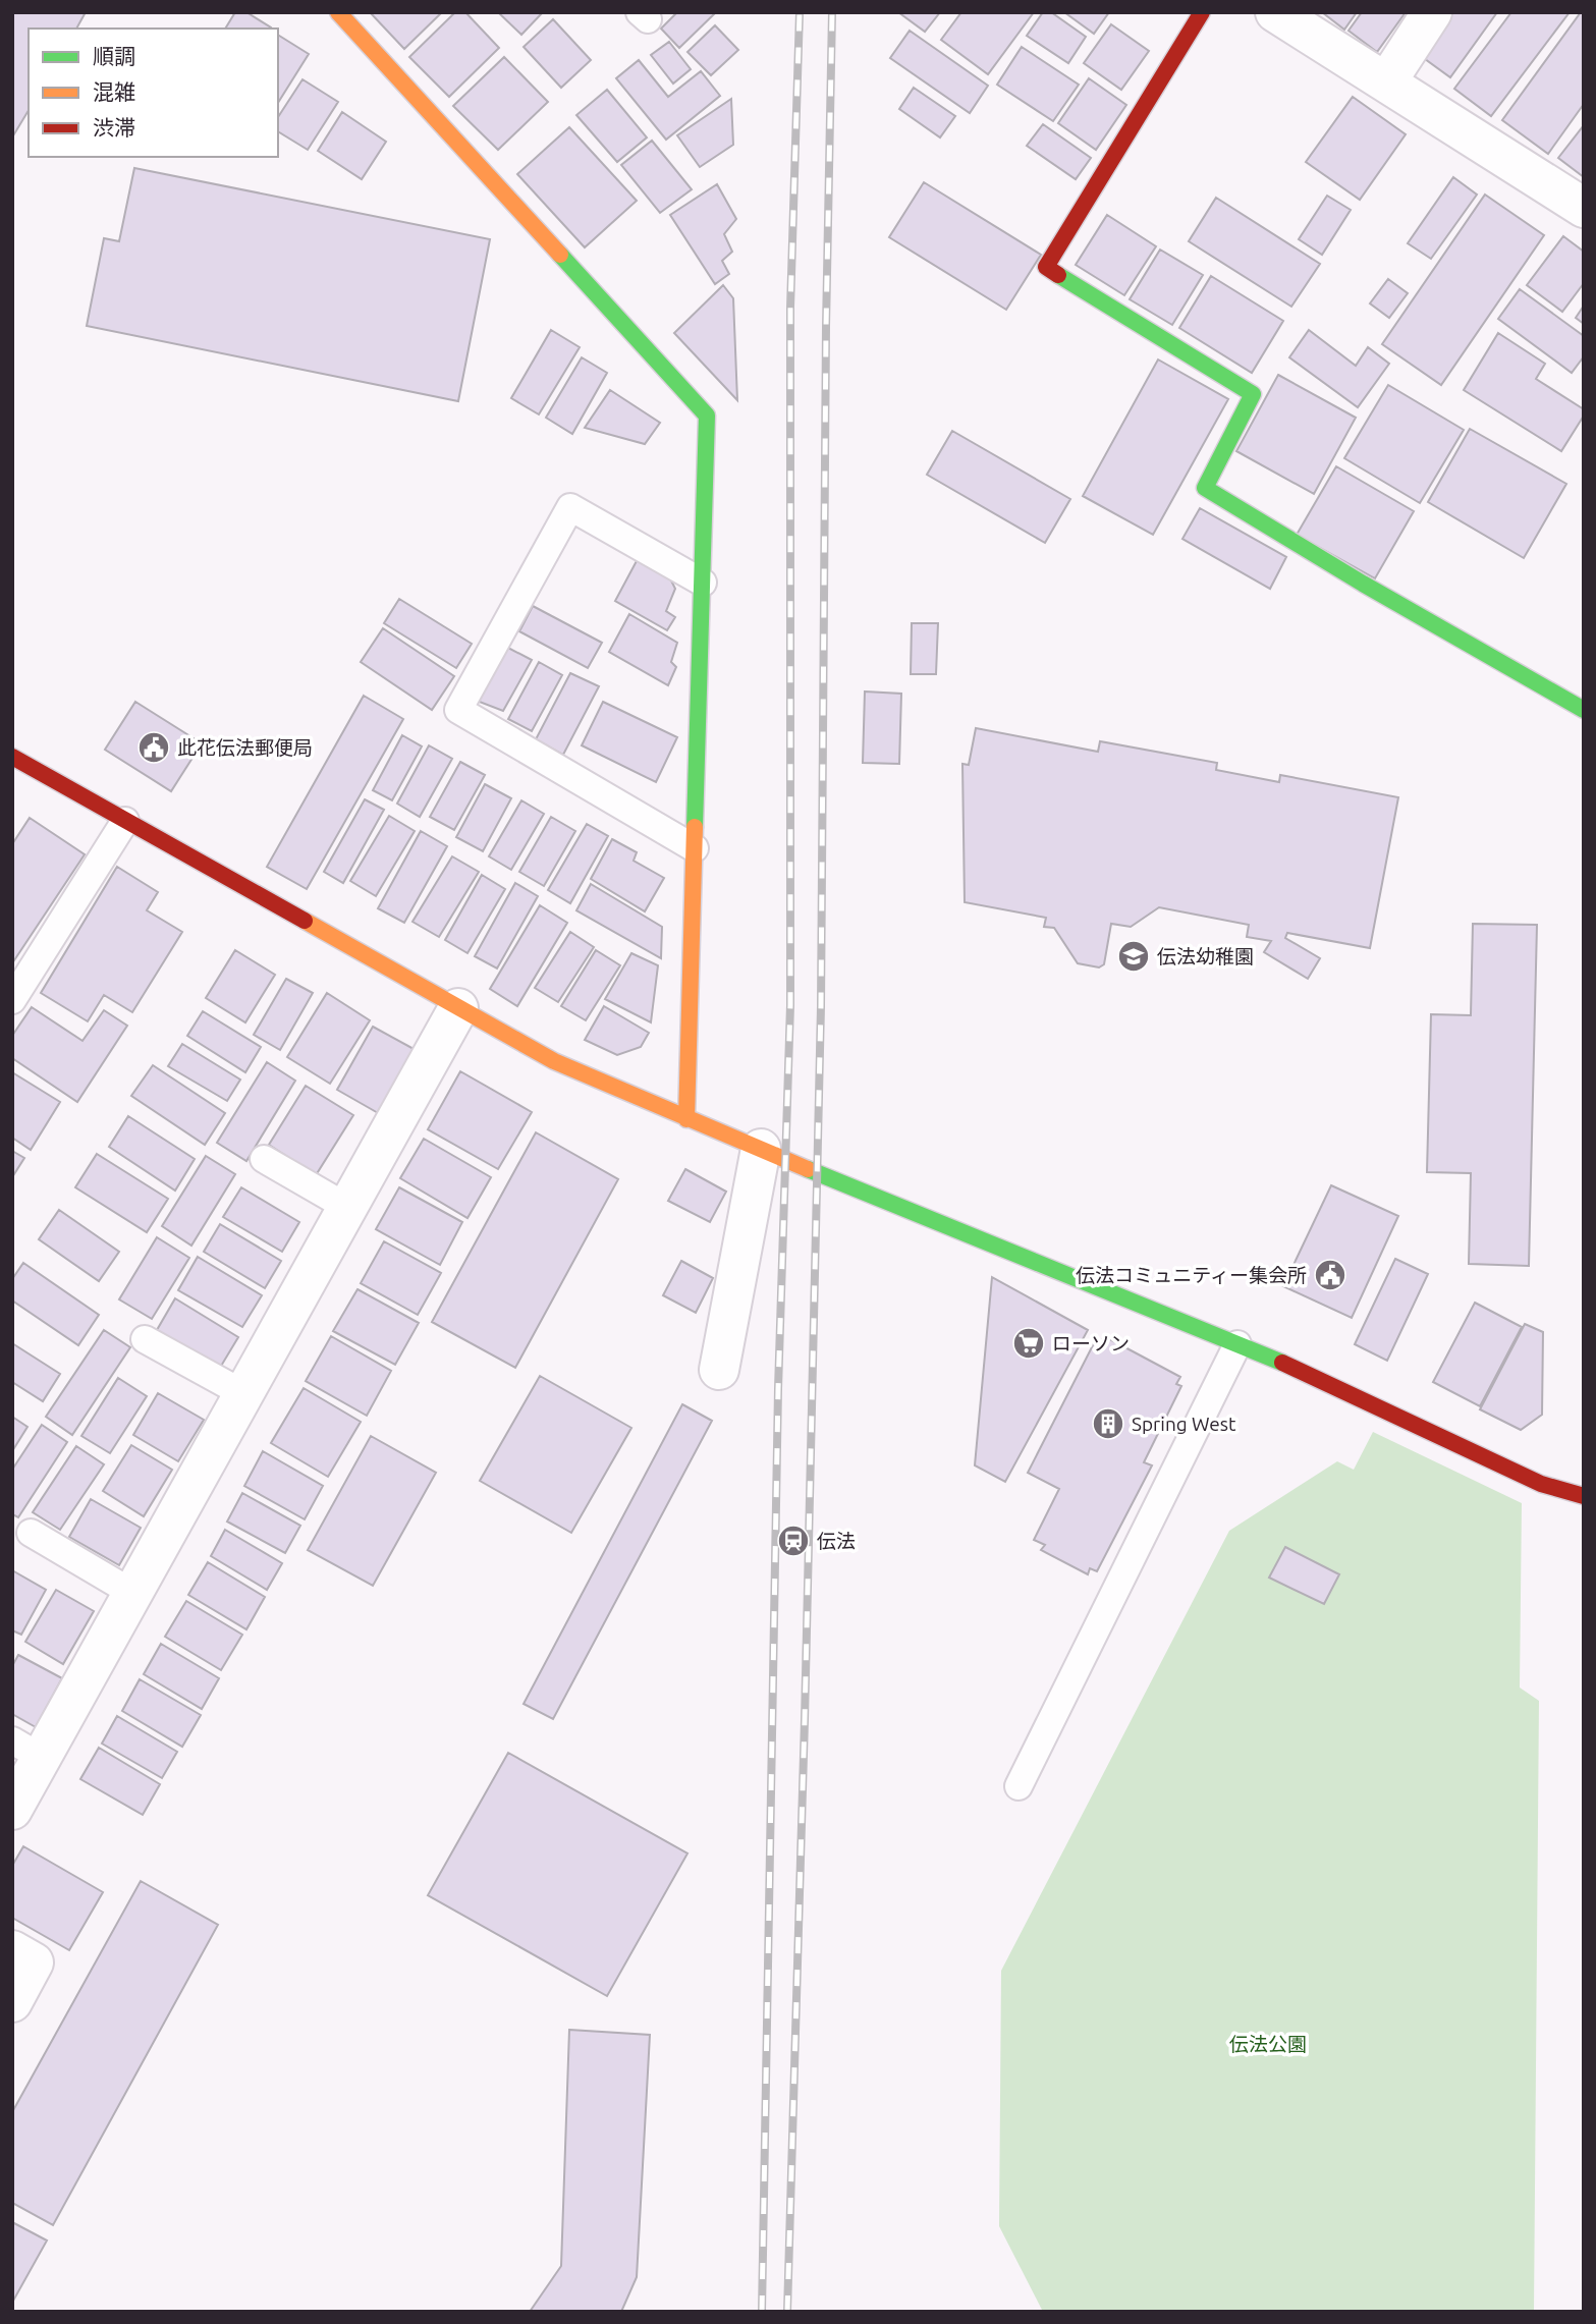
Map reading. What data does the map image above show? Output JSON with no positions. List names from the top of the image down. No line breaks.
{"parks":["伝法公園"],"places":{"public building":["此花伝法郵便局","伝法コミュニティー集会所"],"school or university":["伝法幼稚園"],"supermarket":["ローソン"],"building":["Spring West"],"station":["伝法"]},"legend":["順調","混雑","渋滞"]}
